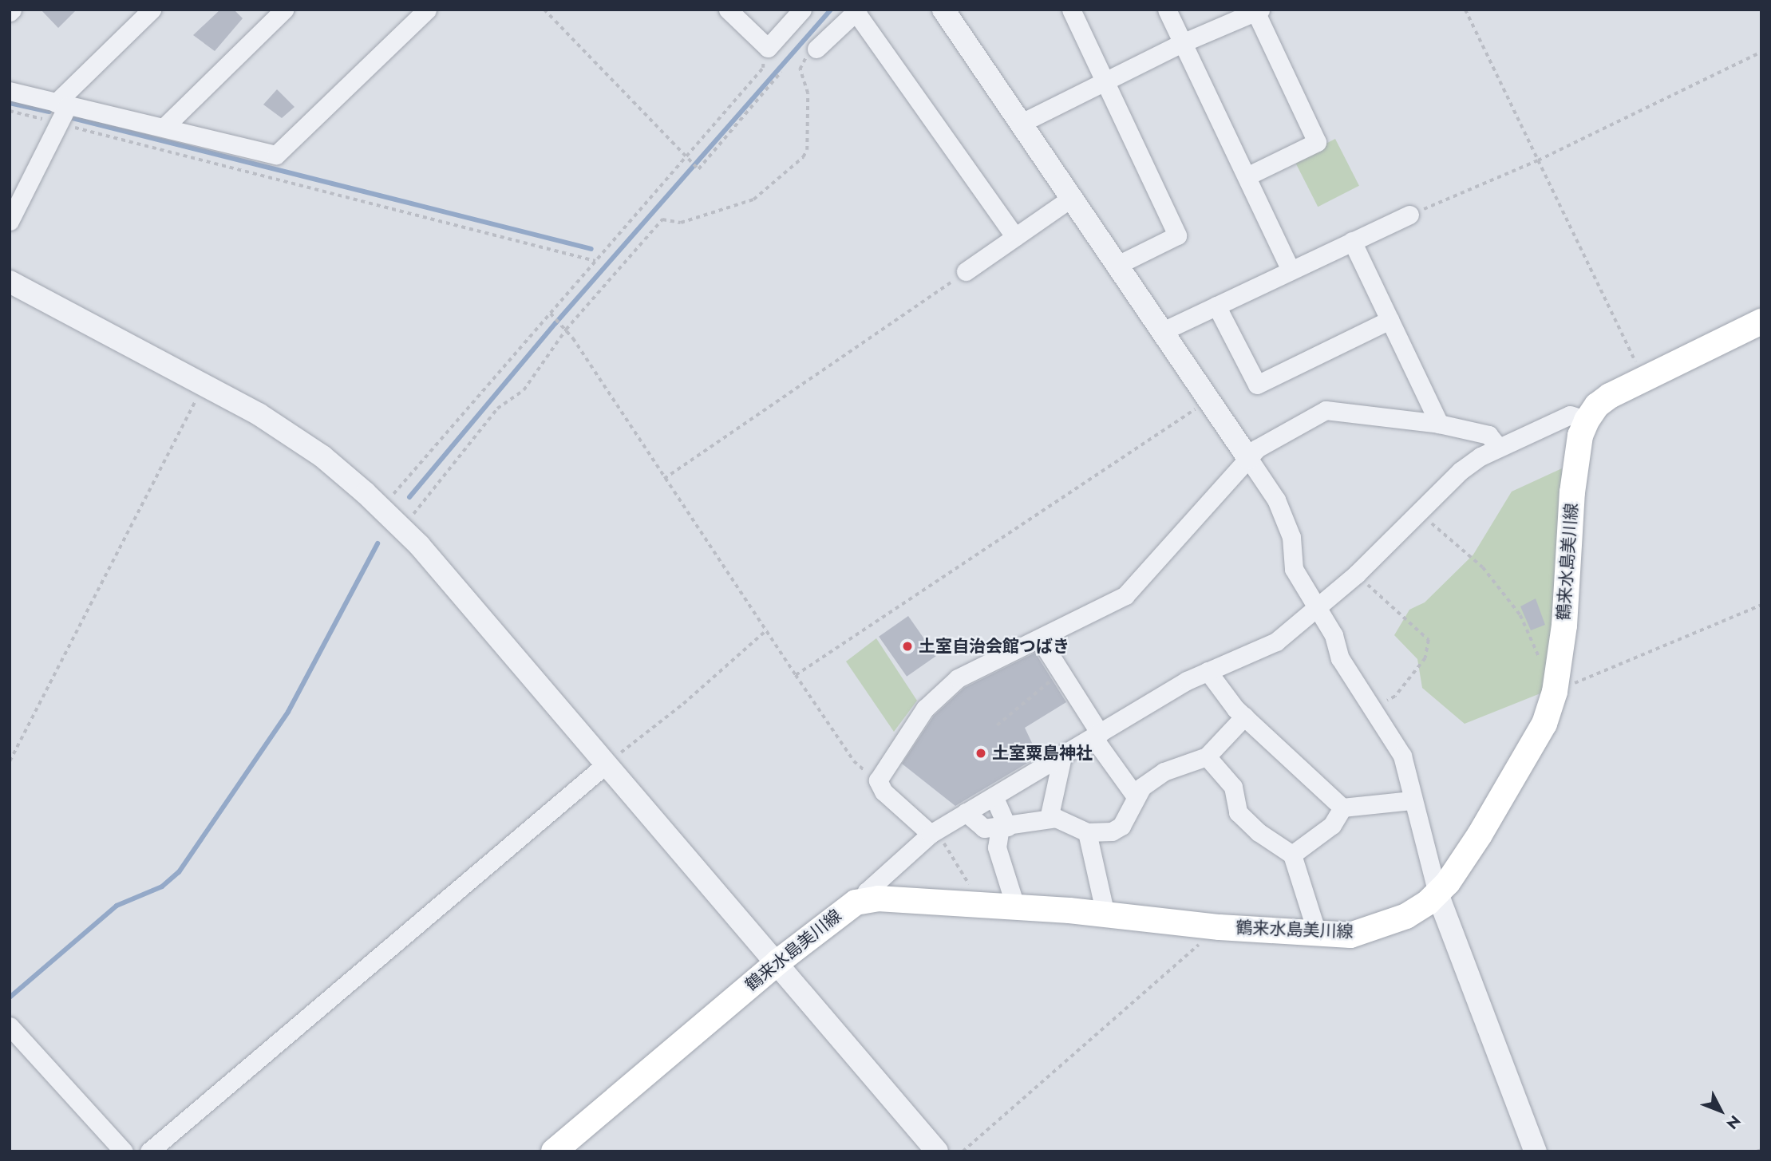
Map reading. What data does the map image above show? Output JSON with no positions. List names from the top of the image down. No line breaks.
{"streets":{"main road":["鶴来水島美川線"]},"places":["土室自治会館つばき","土室粟島神社"],"north":"bottom right"}
